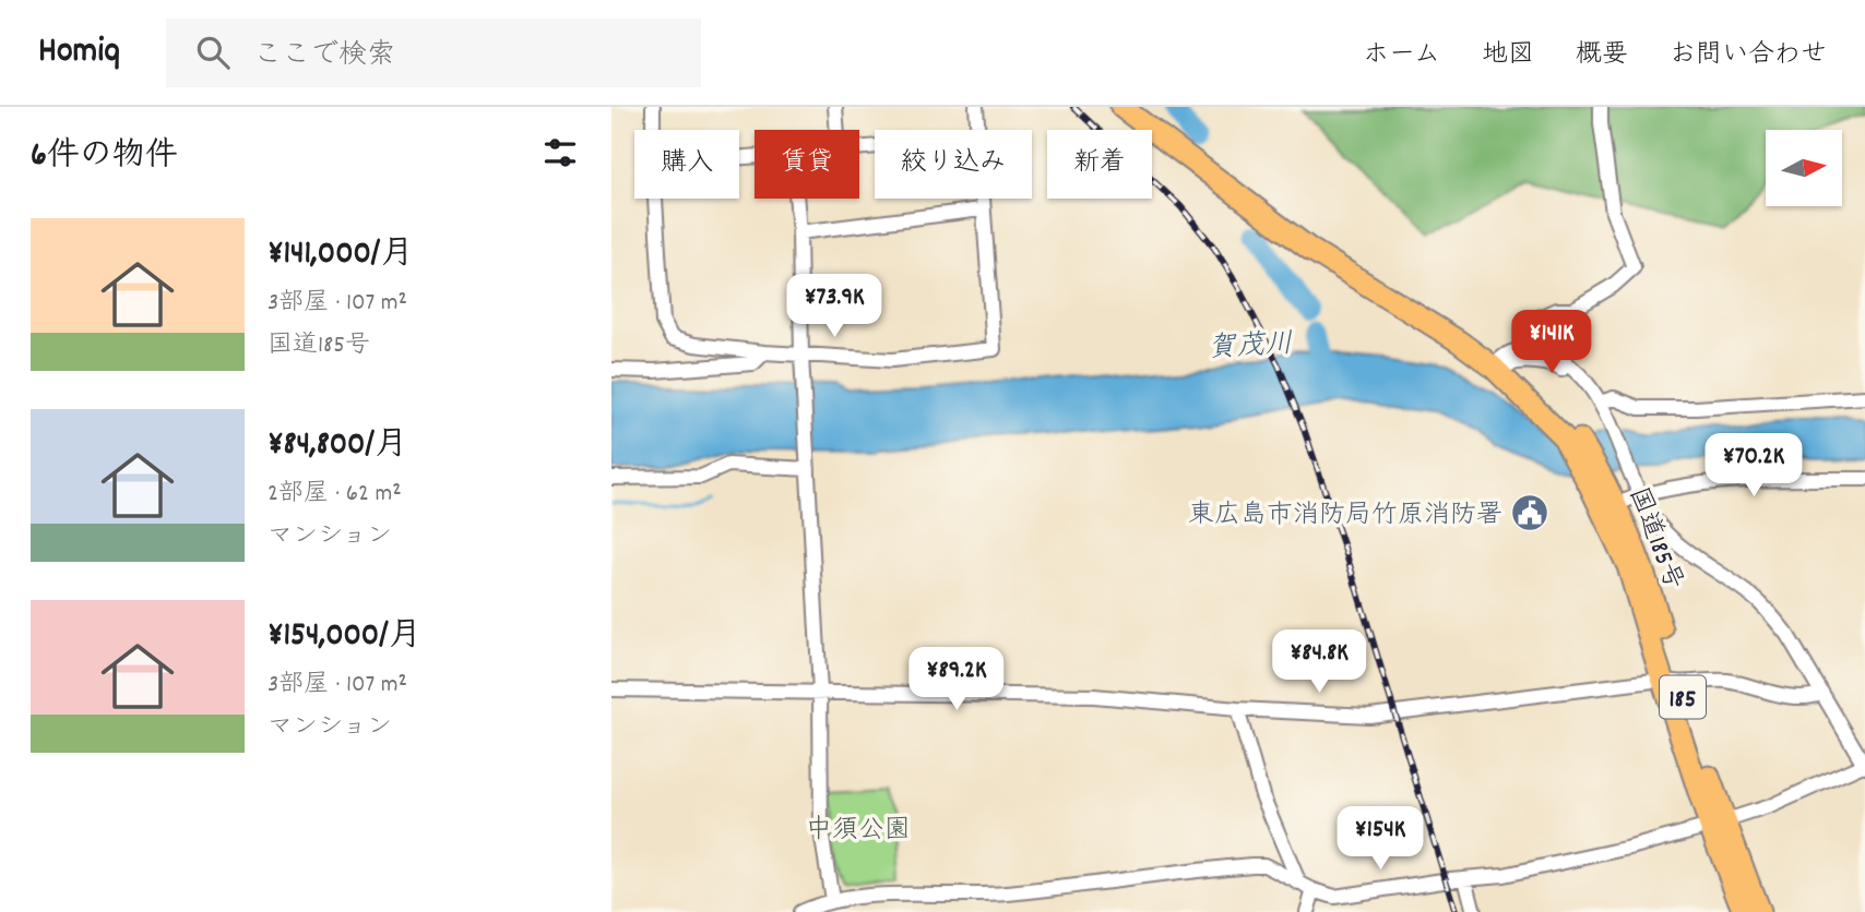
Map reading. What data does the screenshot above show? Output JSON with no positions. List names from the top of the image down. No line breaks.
{"streets":{"highway":["国道185号","185"]},"water":["賀茂川"],"parks":["中須公園"],"places":{"public building":["東広島市消防局竹原消防署"]},"north":"right","page":{"header":"Homiq","search":"ここで検索","nav":["ホーム","地図","概要","お問い合わせ"],"heading":"6件の物件","chip":["購入","賃貸","絞り込み","新着"],"list":[{"name":"¥141,000/月","note":"3部屋 · 107 m² · 国道185号"},{"name":"¥84,800/月","note":"2部屋 · 62 m² · マンション"},{"name":"¥154,000/月","note":"3部屋 · 107 m² · マンション"}],"price":["¥73.9K","¥141K","¥70.2K","¥84.8K","¥89.2K","¥154K"]}}
